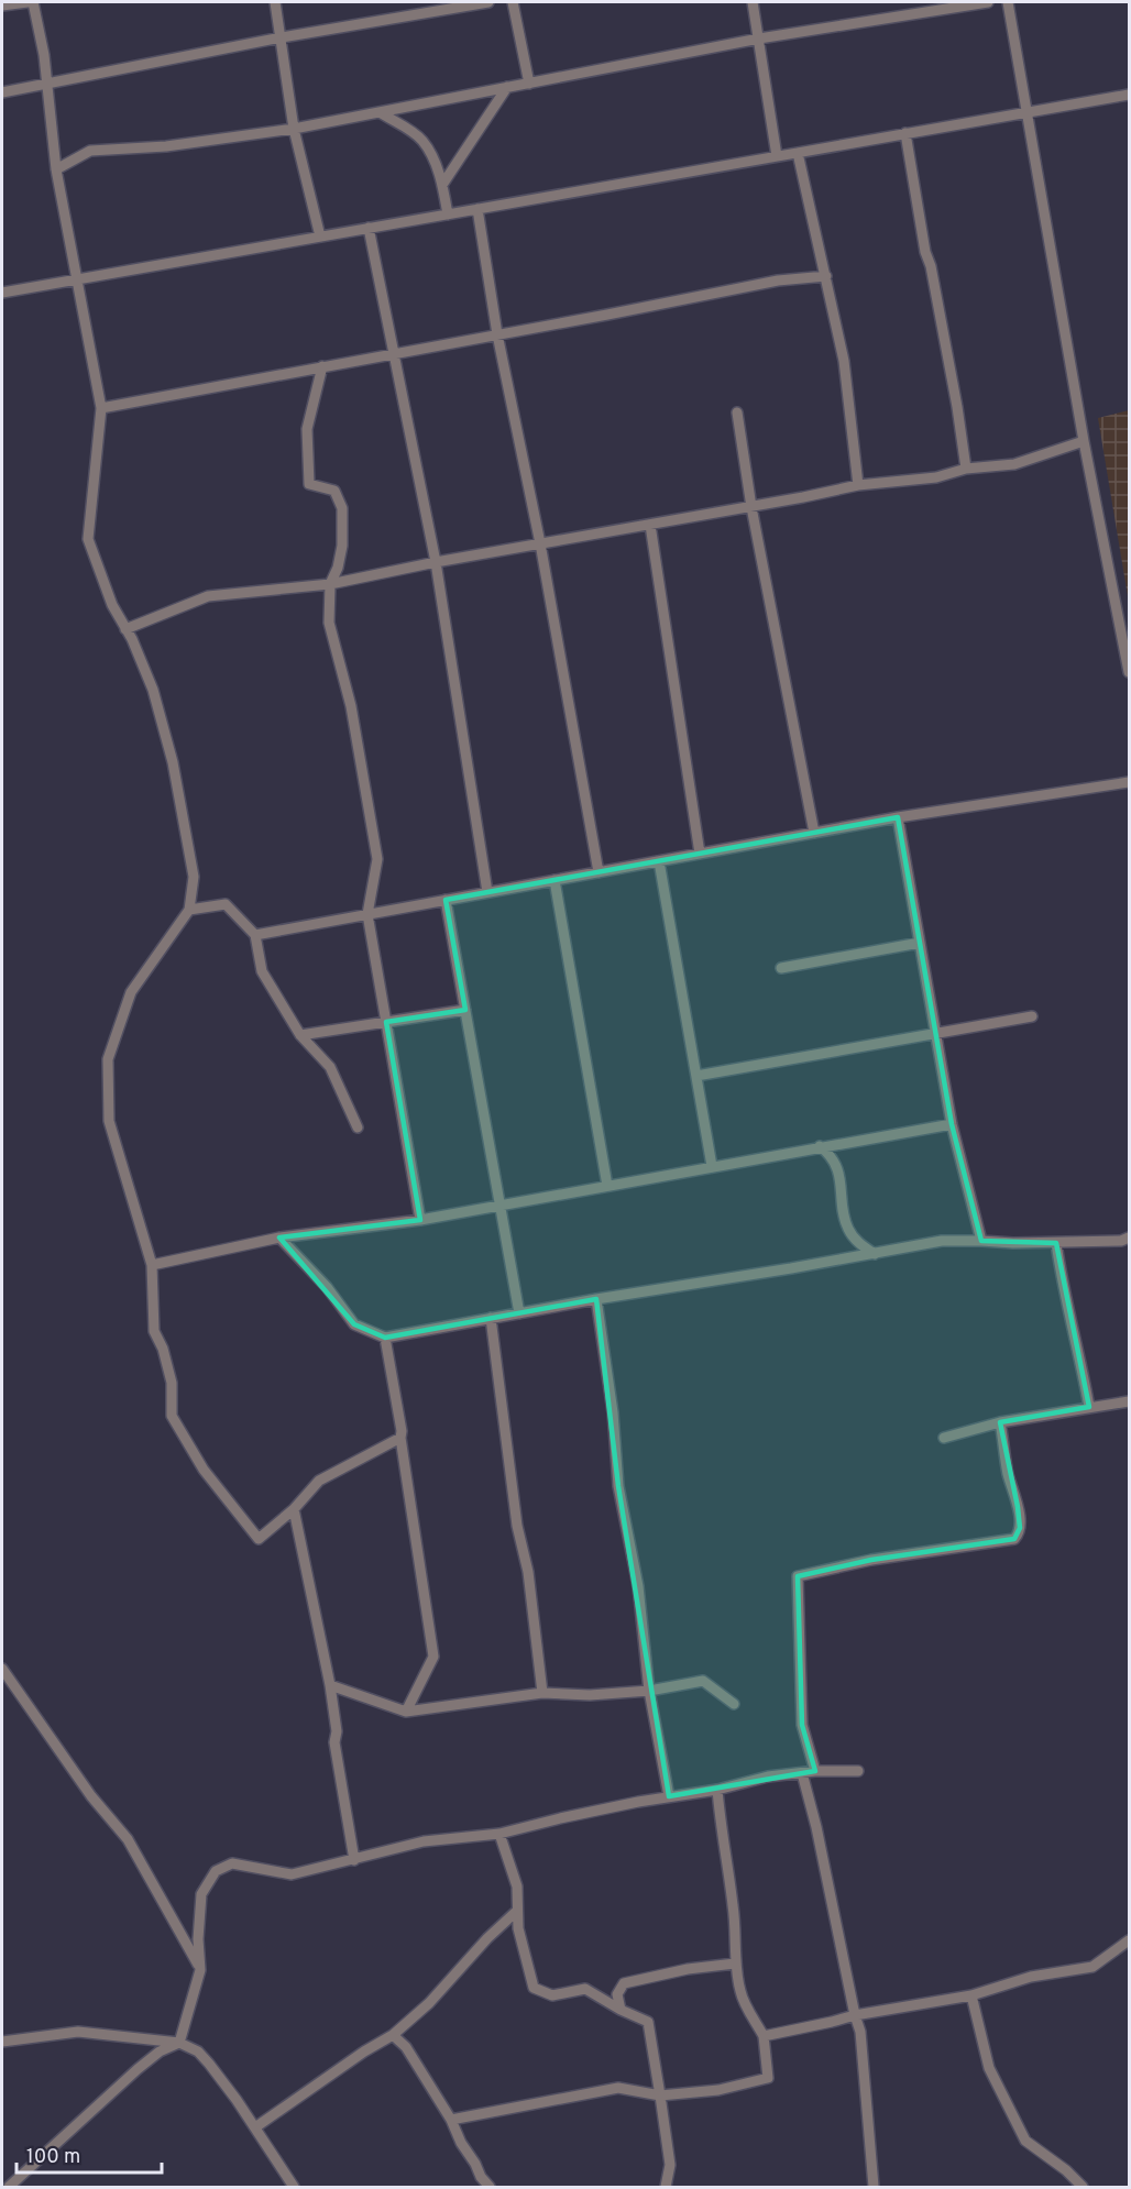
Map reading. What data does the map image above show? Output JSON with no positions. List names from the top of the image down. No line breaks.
{"scale_bar":"100 m"}
